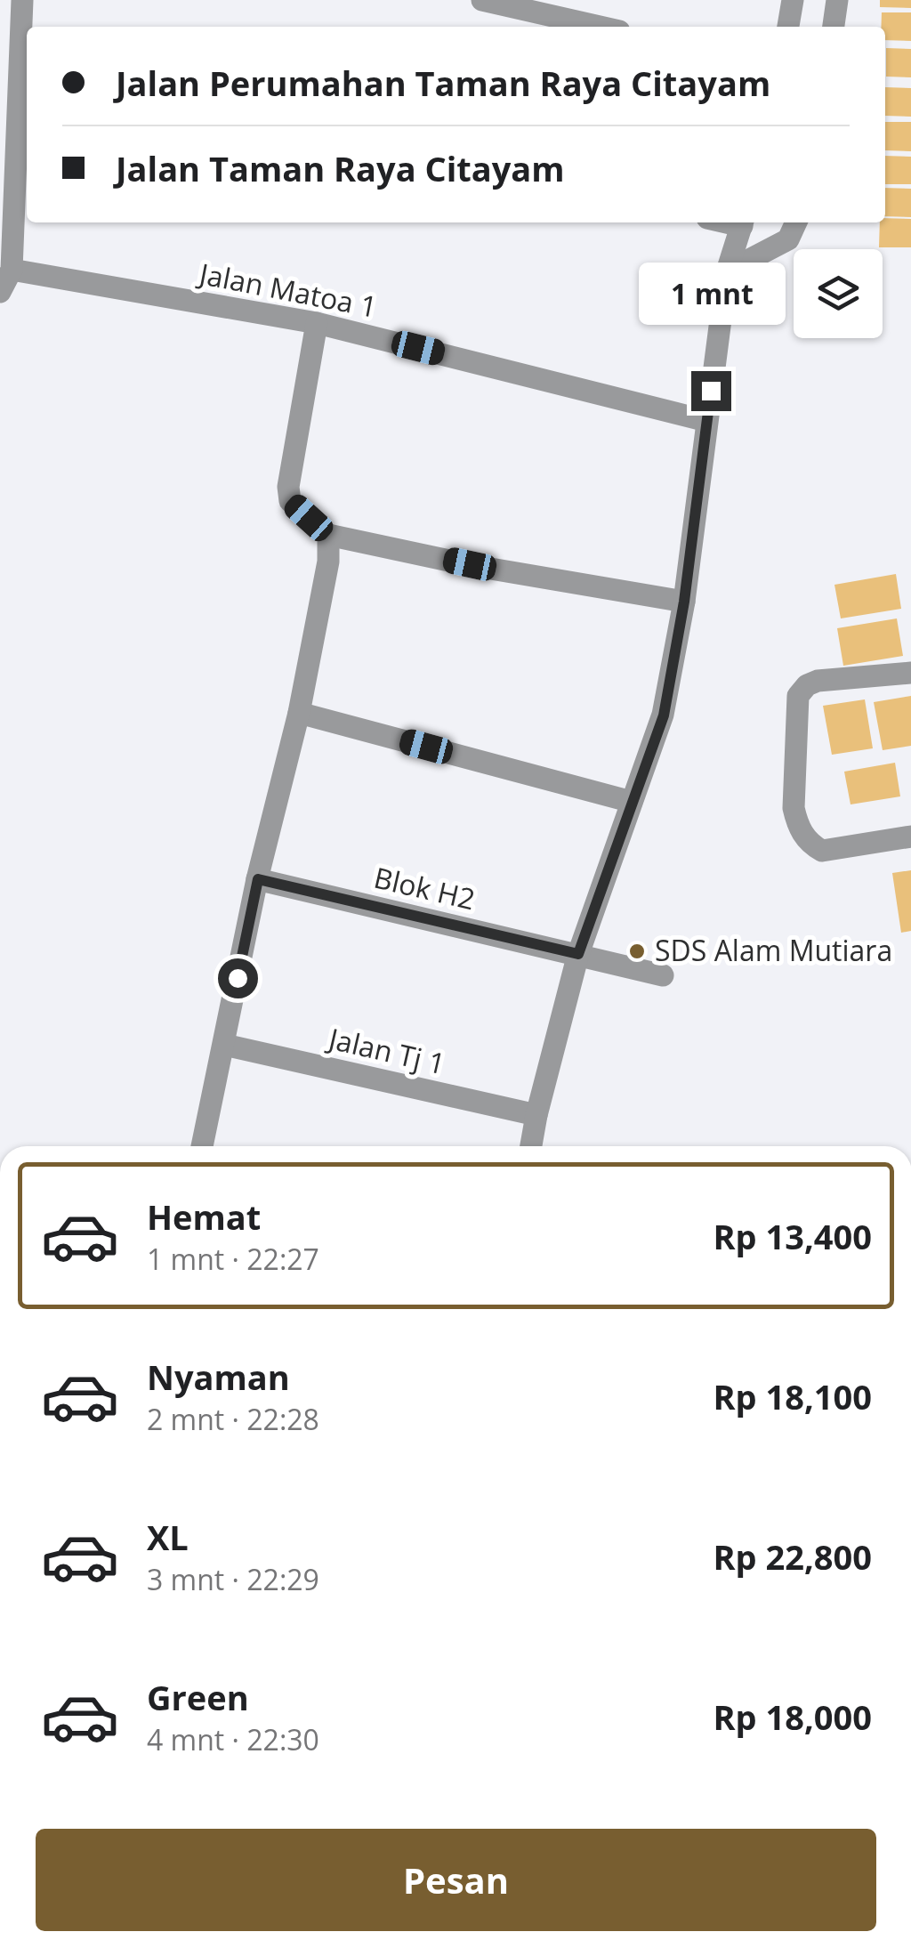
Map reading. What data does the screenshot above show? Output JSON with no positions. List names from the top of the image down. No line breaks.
{"streets":{"street":["Jalan Matoa 1","Blok H2","Jalan Tj 1"]},"places":["SDS Alam Mutiara"],"page":{"banner":["Jalan Perumahan Taman Raya Citayam","Jalan Taman Raya Citayam"],"bubble":"1 mnt","list":[{"name":"Hemat","note":"1 mnt · 22:27","value":"Rp 13,400"},{"name":"Nyaman","note":"2 mnt · 22:28","value":"Rp 18,100"},{"name":"XL","note":"3 mnt · 22:29","value":"Rp 22,800"},{"name":"Green","note":"4 mnt · 22:30","value":"Rp 18,000"}],"buttons":"Pesan"}}
